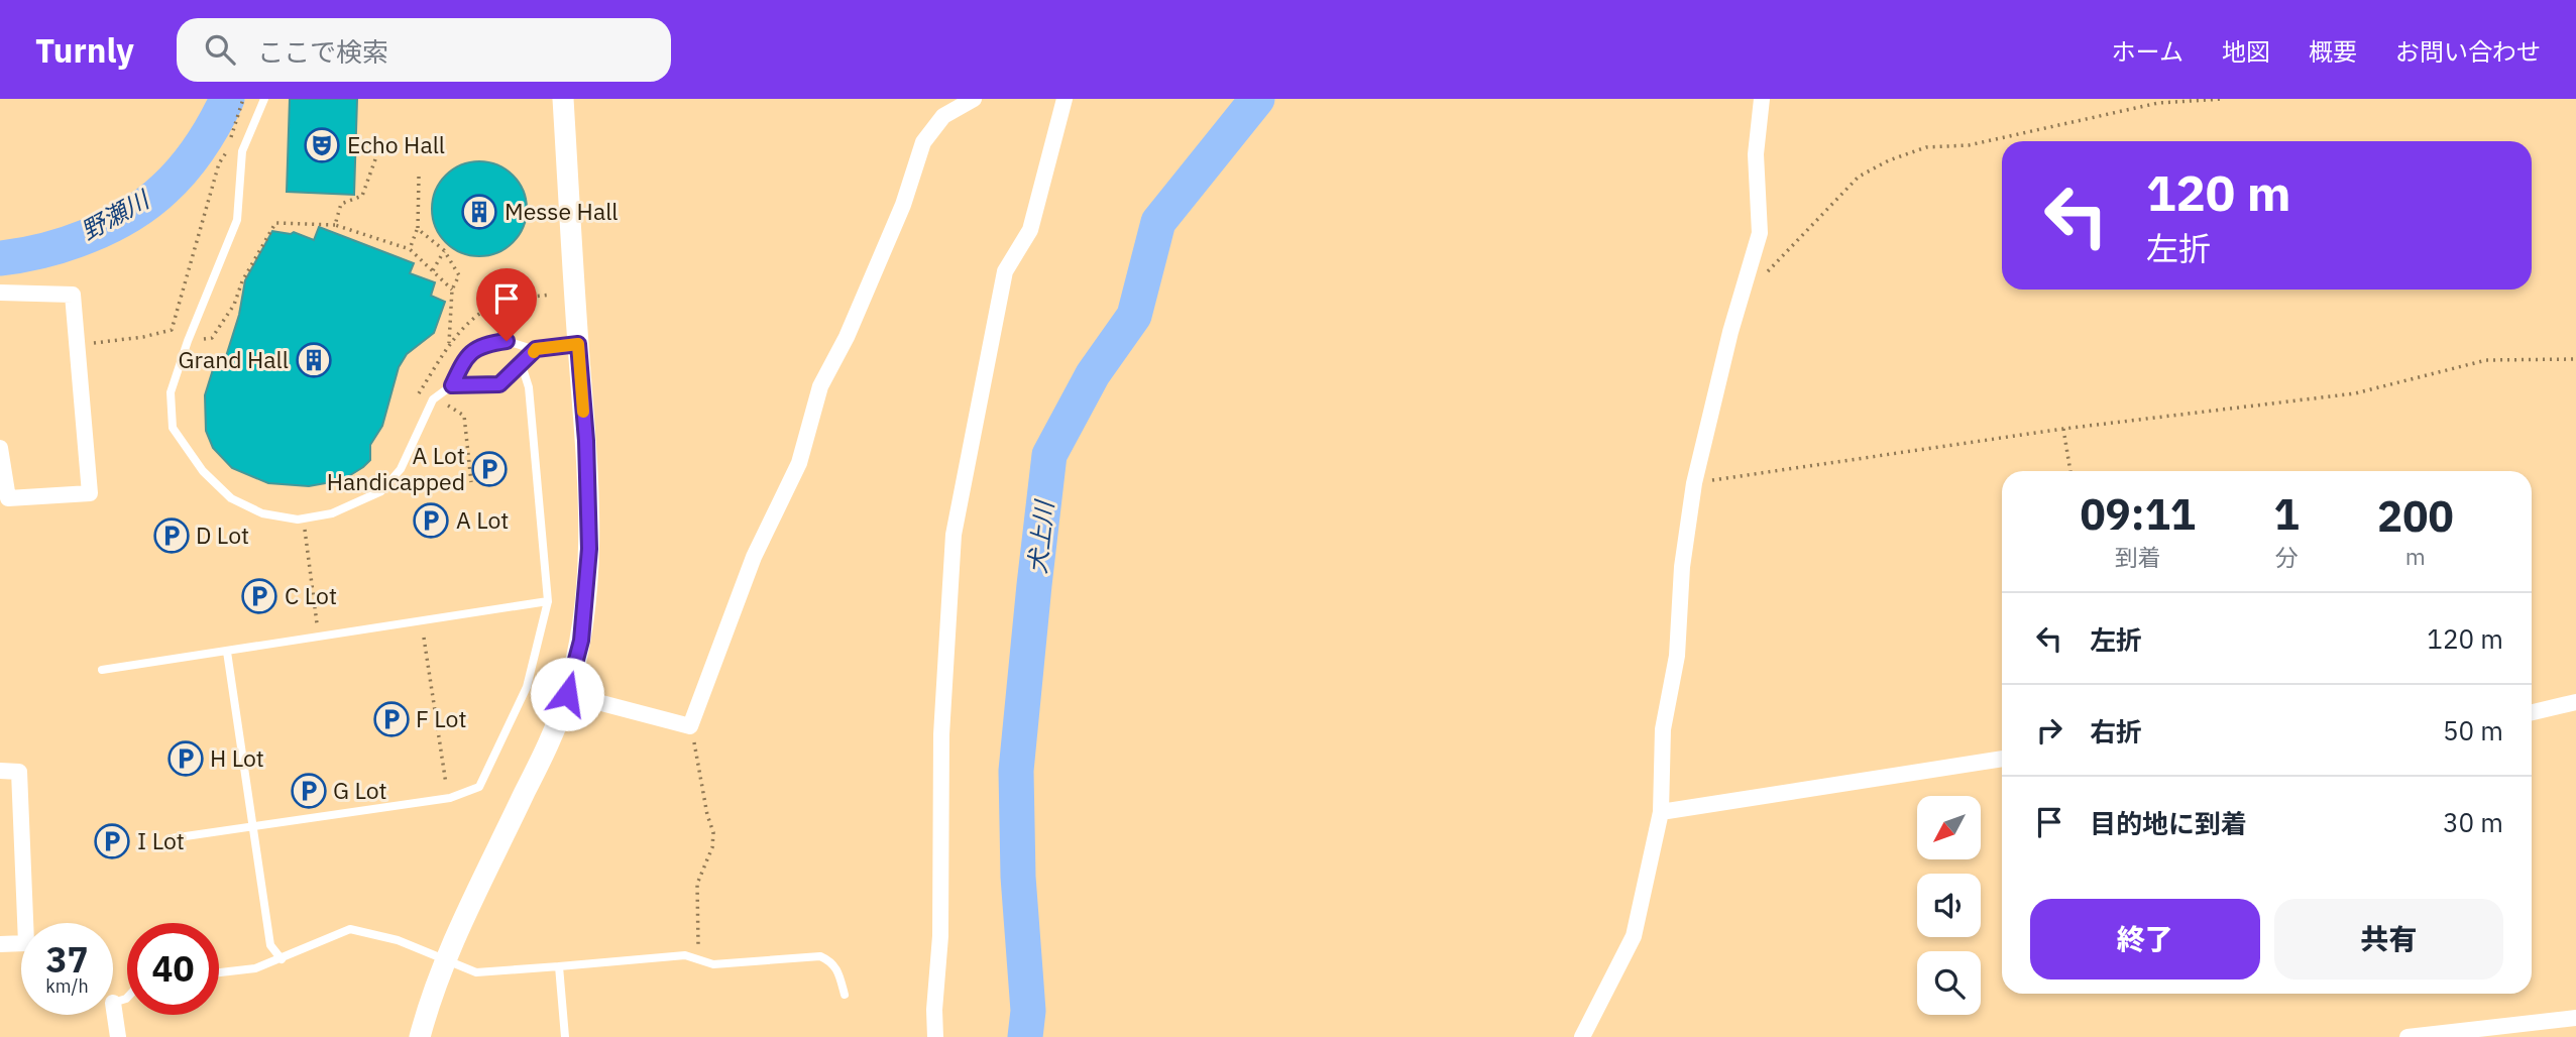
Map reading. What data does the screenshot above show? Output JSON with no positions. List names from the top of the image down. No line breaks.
{"water":["野瀬川","犬上川"],"places":{"theatre":["Echo Hall"],"building":["Messe Hall","Grand Hall"],"parking":["A Lot Handicapped","A Lot","D Lot","C Lot","F Lot","H Lot","G Lot","I Lot"]},"north":"bottom left","page":{"header":"Turnly","search":"ここで検索","nav":["ホーム","地図","概要","お問い合わせ"],"turn":["120 m","左折"],"eta":["09:11","到着","1","分","200","m"],"list":[{"name":"左折","value":"120 m"},{"name":"右折","value":"50 m"},{"name":"目的地に到着","value":"30 m"}],"buttons":["終了","共有"],"speed":"37 km/h","limit":"40"}}
